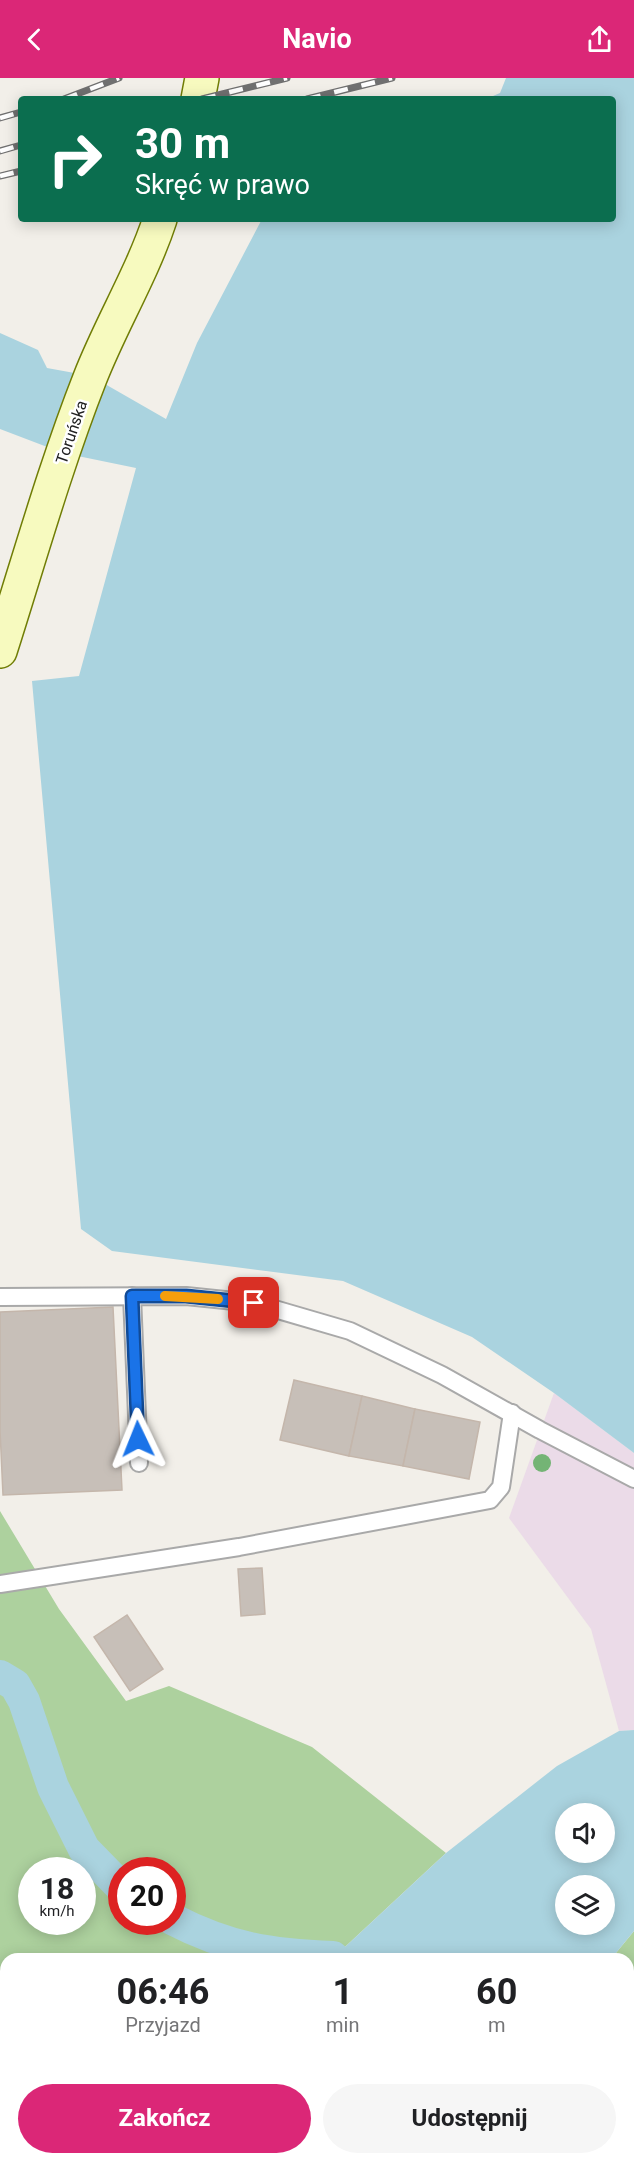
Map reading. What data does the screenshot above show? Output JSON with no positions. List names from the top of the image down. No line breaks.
{"streets":{"street":["Toruńska"]},"page":{"header":"Navio","turn":["30 m","Skręć w prawo"],"speed":"18 km/h","limit":"20","eta":["06:46","Przyjazd","1","min","60","m"],"buttons":["Zakończ","Udostępnij"]}}
